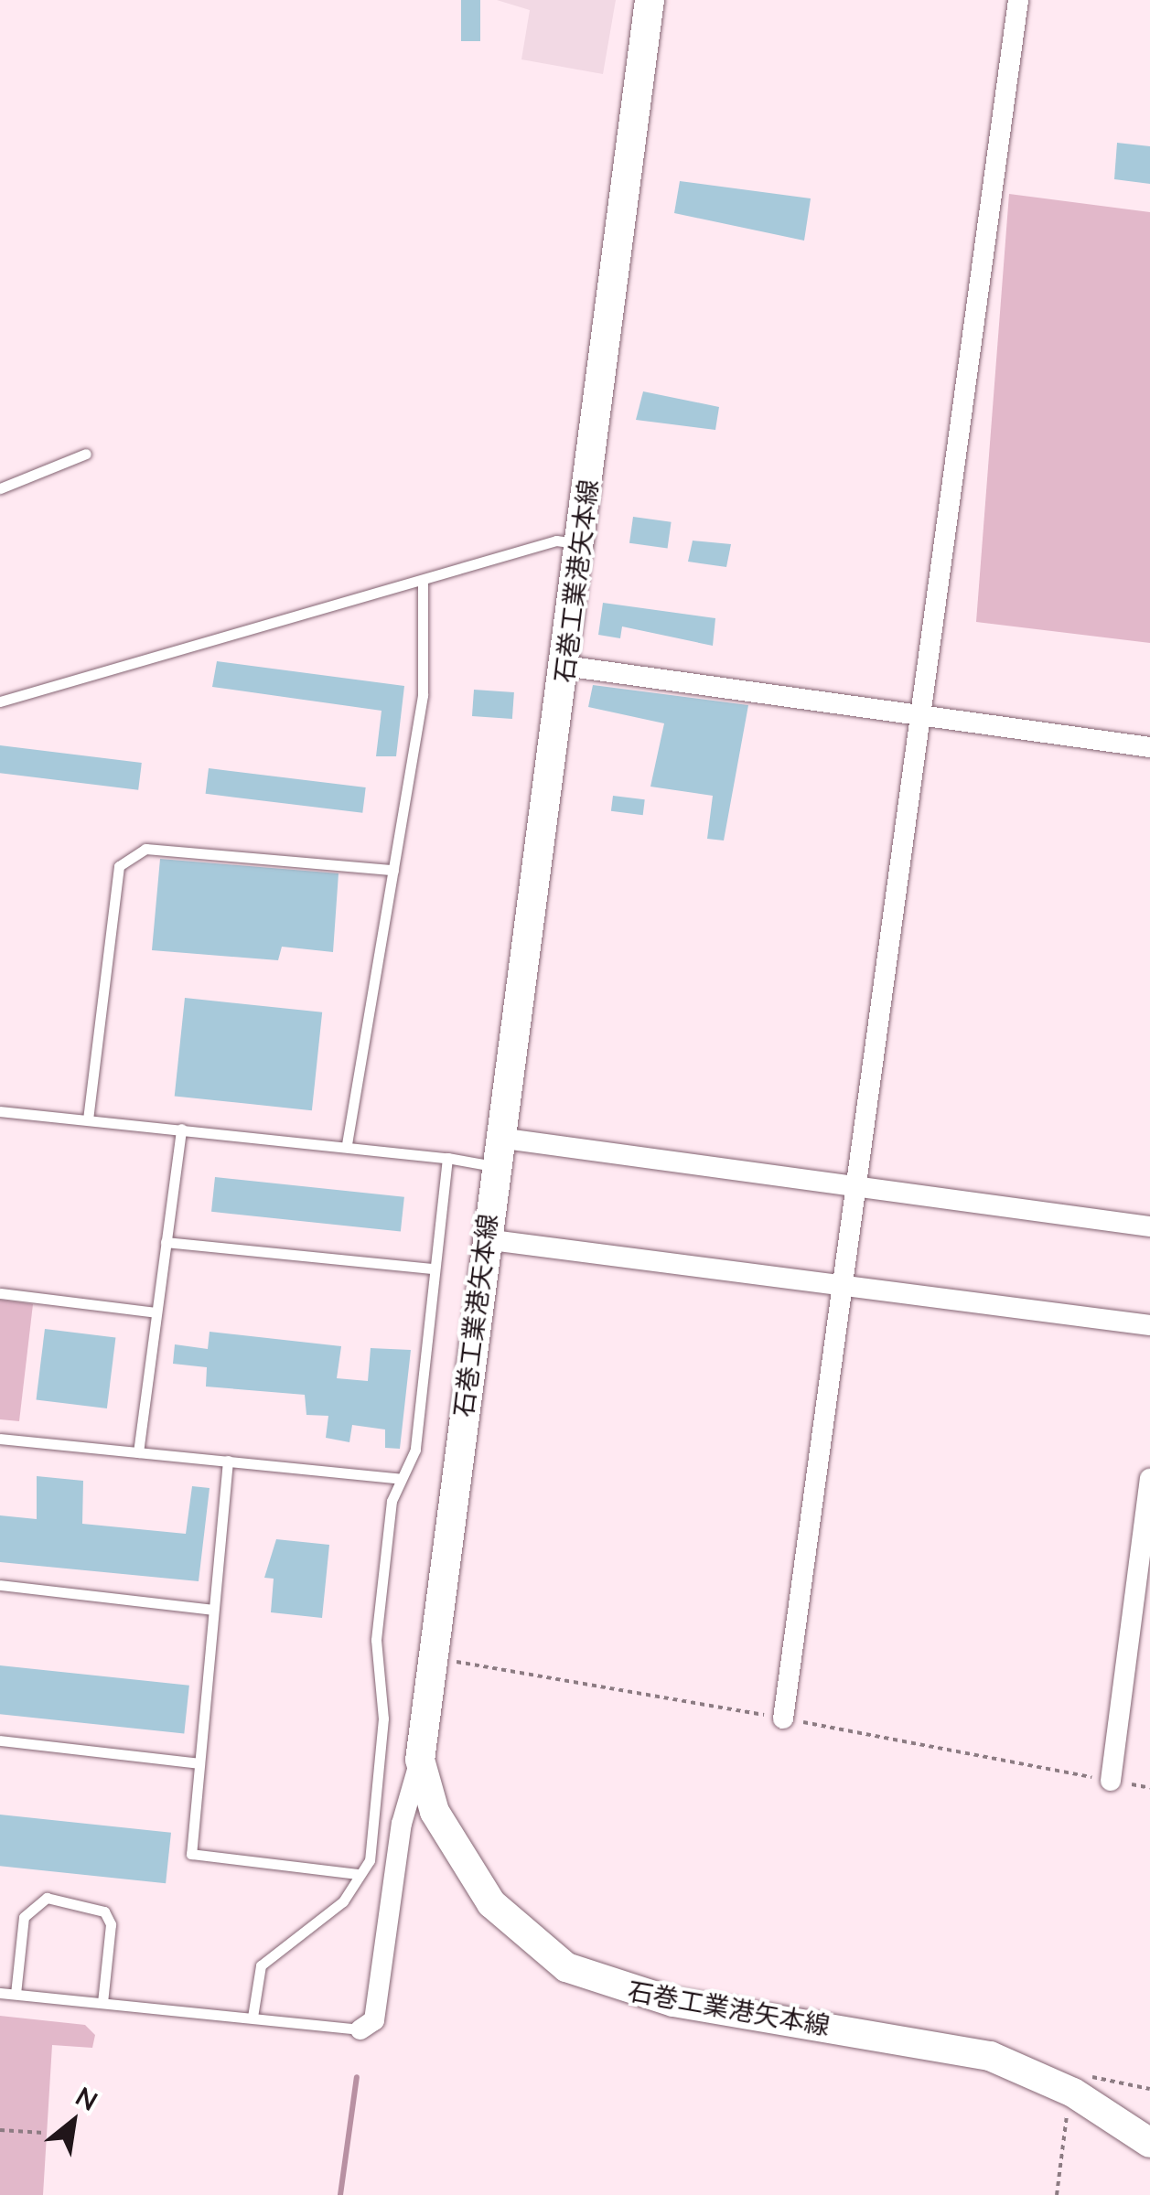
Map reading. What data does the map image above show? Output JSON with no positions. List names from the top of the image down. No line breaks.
{"streets":{"main road":["石巻工業港矢本線"]},"north":"top right"}
